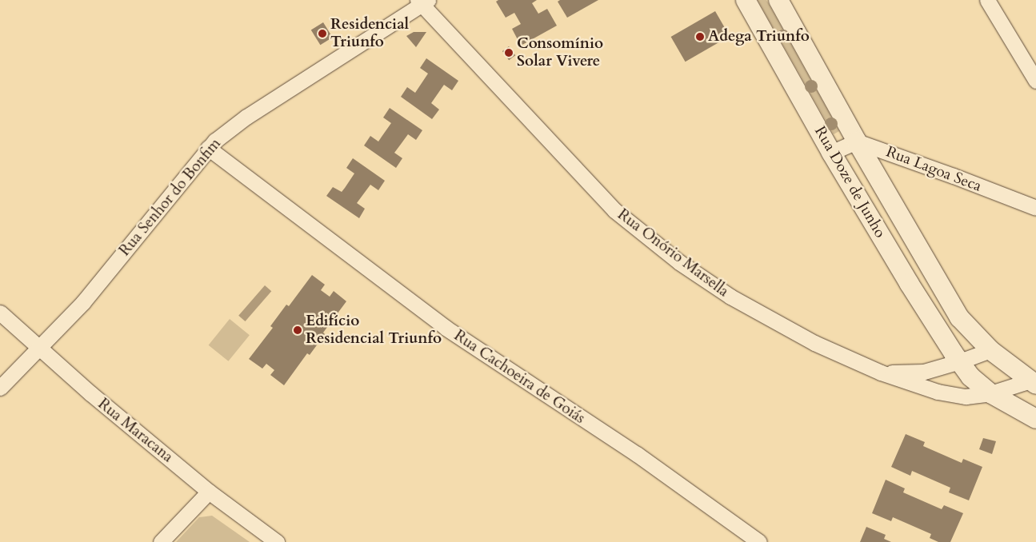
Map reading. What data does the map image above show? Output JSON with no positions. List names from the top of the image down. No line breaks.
{"streets":{"street":["Rua Lagoa Seca","Rua Doze de Junho","Rua Senhor do Bonfim","Rua Onório Marsella","Rua Cachoeira de Goiás","Rua Maracana"]},"crossings":[["Rua Lagoa Seca","Rua Doze de Junho"],["Rua Doze de Junho","Rua Onório Marsella"],["Rua Senhor do Bonfim","Rua Onório Marsella"],["Rua Senhor do Bonfim","Rua Cachoeira de Goiás"],["Rua Senhor do Bonfim","Rua Maracana"]],"places":["Residencial Triunfo","Adega Triunfo","Consomínio Solar Vivere","Edifício Residencial Triunfo"]}
